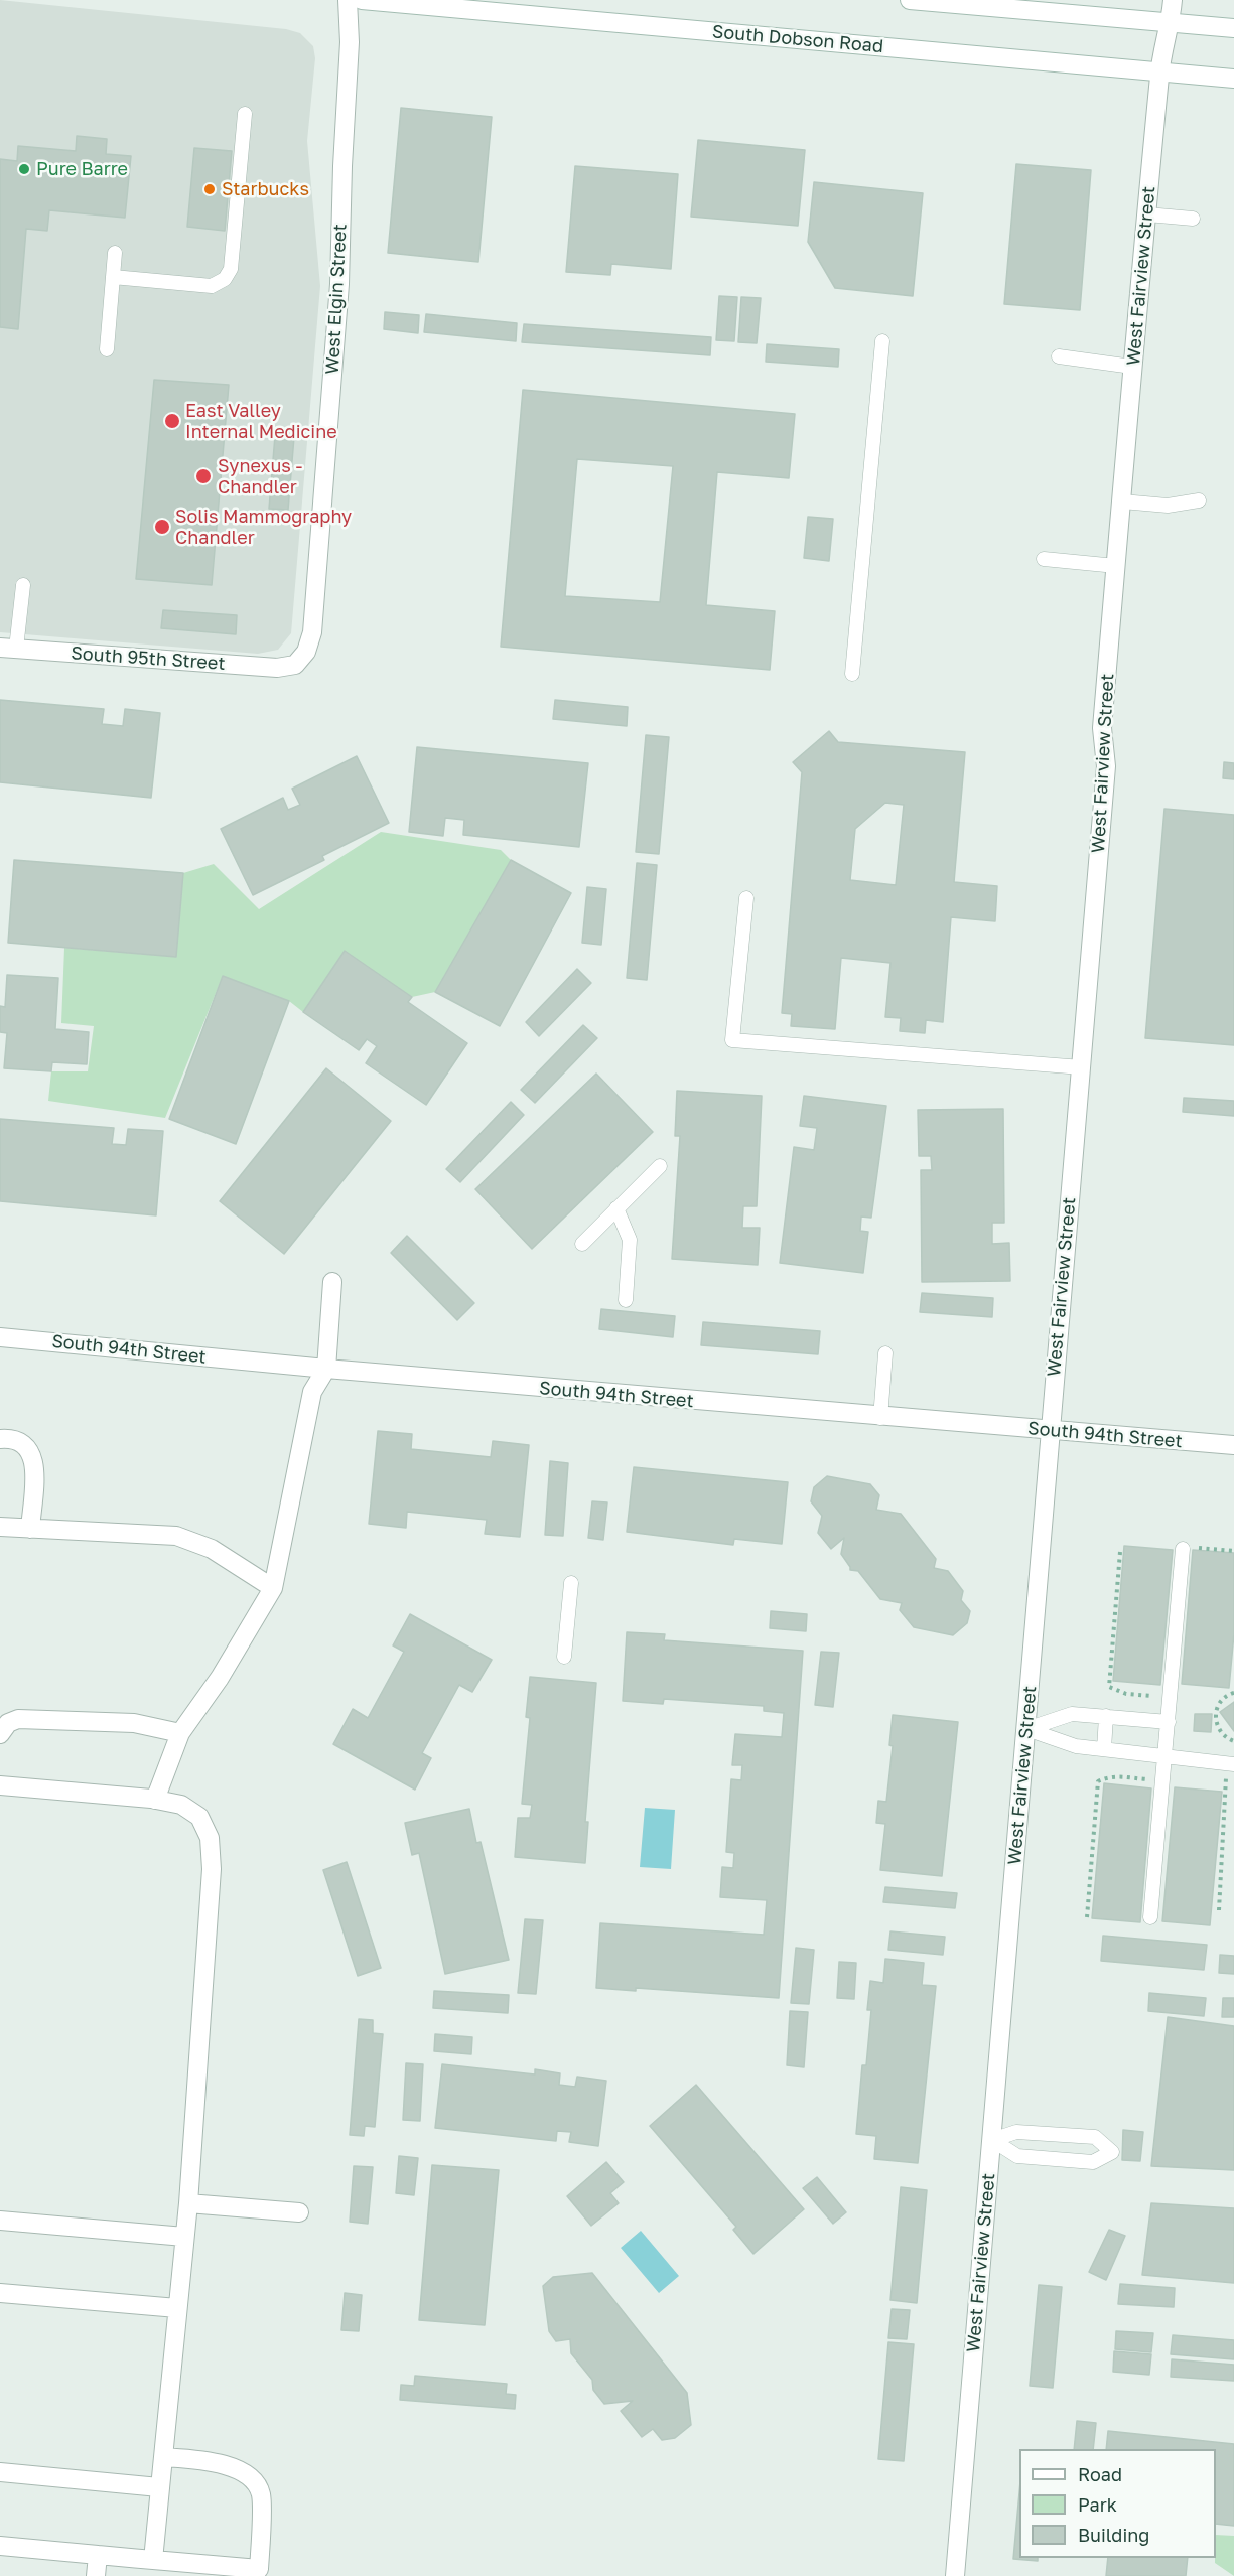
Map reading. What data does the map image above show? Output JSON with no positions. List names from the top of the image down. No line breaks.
{"streets":{"street":["South Dobson Road","West Fairview Street","West Elgin Street","South 95th Street","South 94th Street"]},"crossings":[["South Dobson Road","West Fairview Street"],["West Fairview Street","South 94th Street"],["West Elgin Street","South 95th Street"]],"places":["Pure Barre","Starbucks","East Valley Internal Medicine","Synexus - Chandler","Solis Mammography Chandler"],"legend":["Road","Park","Building"]}
